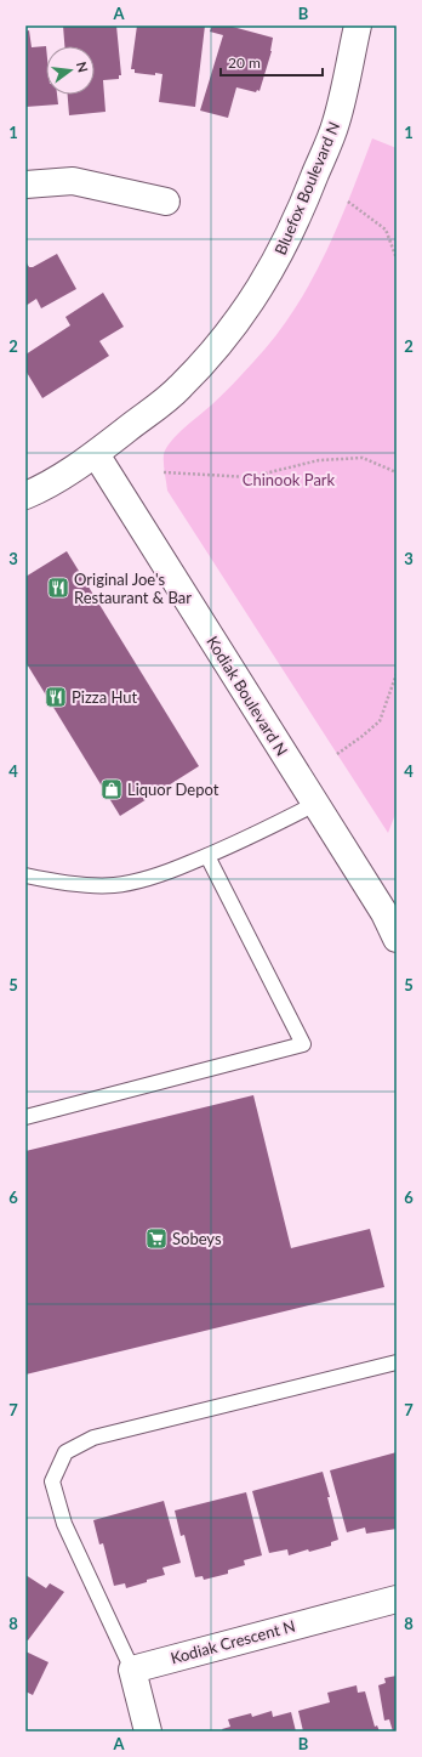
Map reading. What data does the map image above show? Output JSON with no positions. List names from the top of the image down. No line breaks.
{"streets":{"street":["Bluefox Boulevard N","Kodiak Boulevard N","Kodiak Crescent N"]},"crossings":[["Bluefox Boulevard N","Kodiak Boulevard N"]],"parks":["Chinook Park"],"places":{"restaurant":["Original Joe's Restaurant & Bar","Pizza Hut"],"shop":["Liquor Depot"],"supermarket":["Sobeys"]},"scale_bar":"20 m","north":"right","grid":{"columns":["A","B"],"rows":["1","2","3","4","5","6","7","8"]}}
